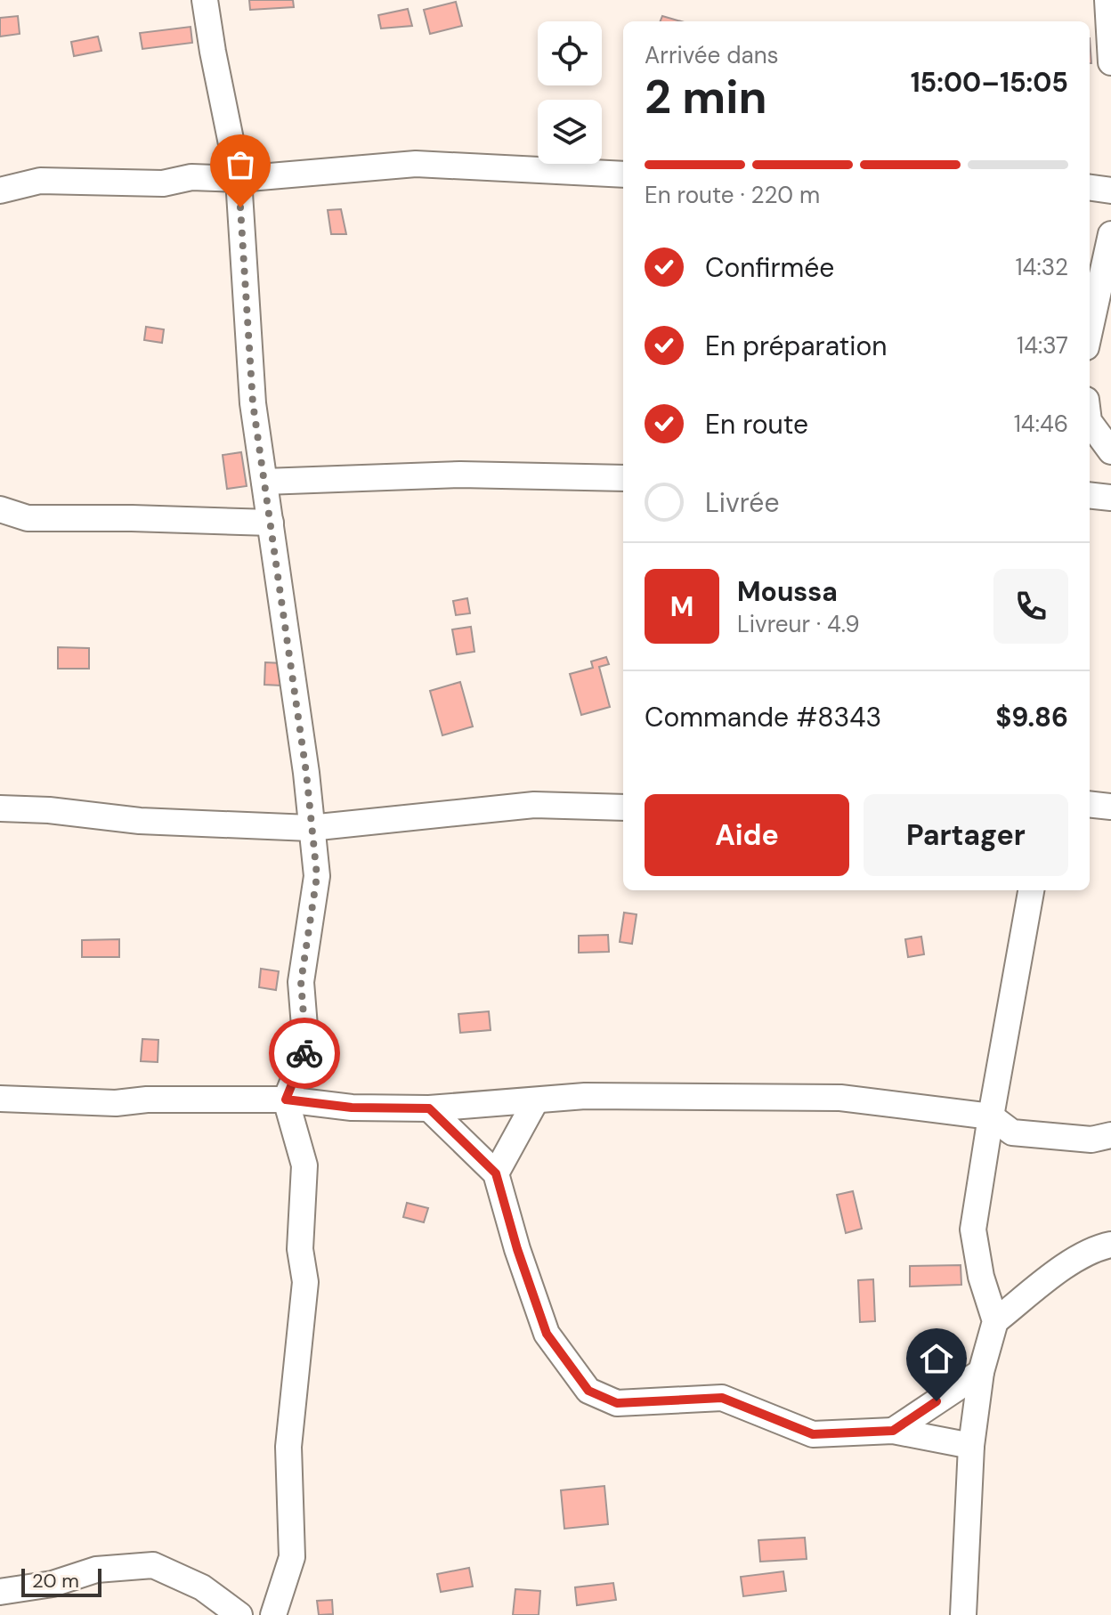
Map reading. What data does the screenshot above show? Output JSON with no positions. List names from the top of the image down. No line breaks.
{"scale_bar":"20 m","page":{"heading":["2 min","Arrivée dans","15:00–15:05"],"panel":["Moussa","Livreur · 4.9","Commande #8343","$9.86"],"bar":"En route · 220 m","list":[["Confirmée","14:32"],["En préparation","14:37"],["En route","14:46"],"Livrée"],"round":"M","buttons":["Aide","Partager"],"scale":"20 m"}}
